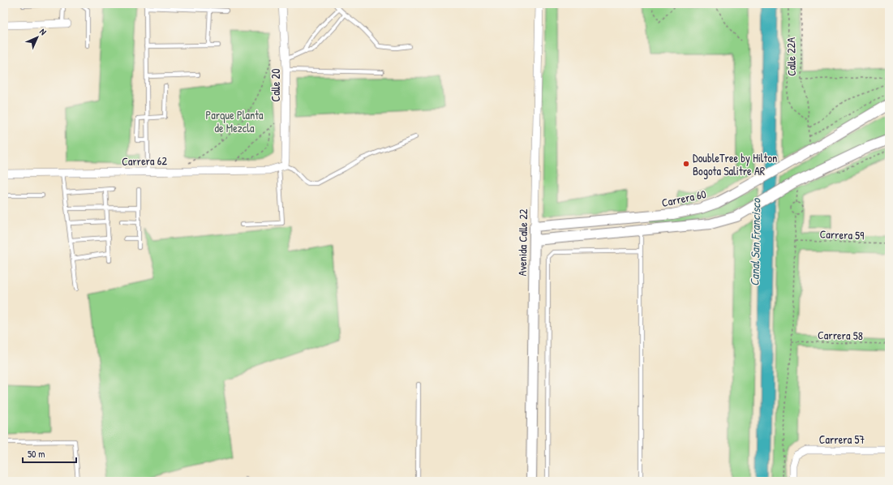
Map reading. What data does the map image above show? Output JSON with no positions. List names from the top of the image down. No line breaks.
{"streets":{"street":["Calle 20","Carrera 62","Carrera 60","Avenida Calle 22","Carrera 57"],"path":["Calle 22A","Carrera 59","Carrera 58"]},"crossings":[["Calle 20","Carrera 62"],["Carrera 60","Avenida Calle 22"]],"water":["Canal San Francisco"],"parks":["Parque Planta de Mezcla"],"places":["DoubleTree by Hilton Bogota Salitre AR"],"scale_bar":"50 m","north":"top right"}
